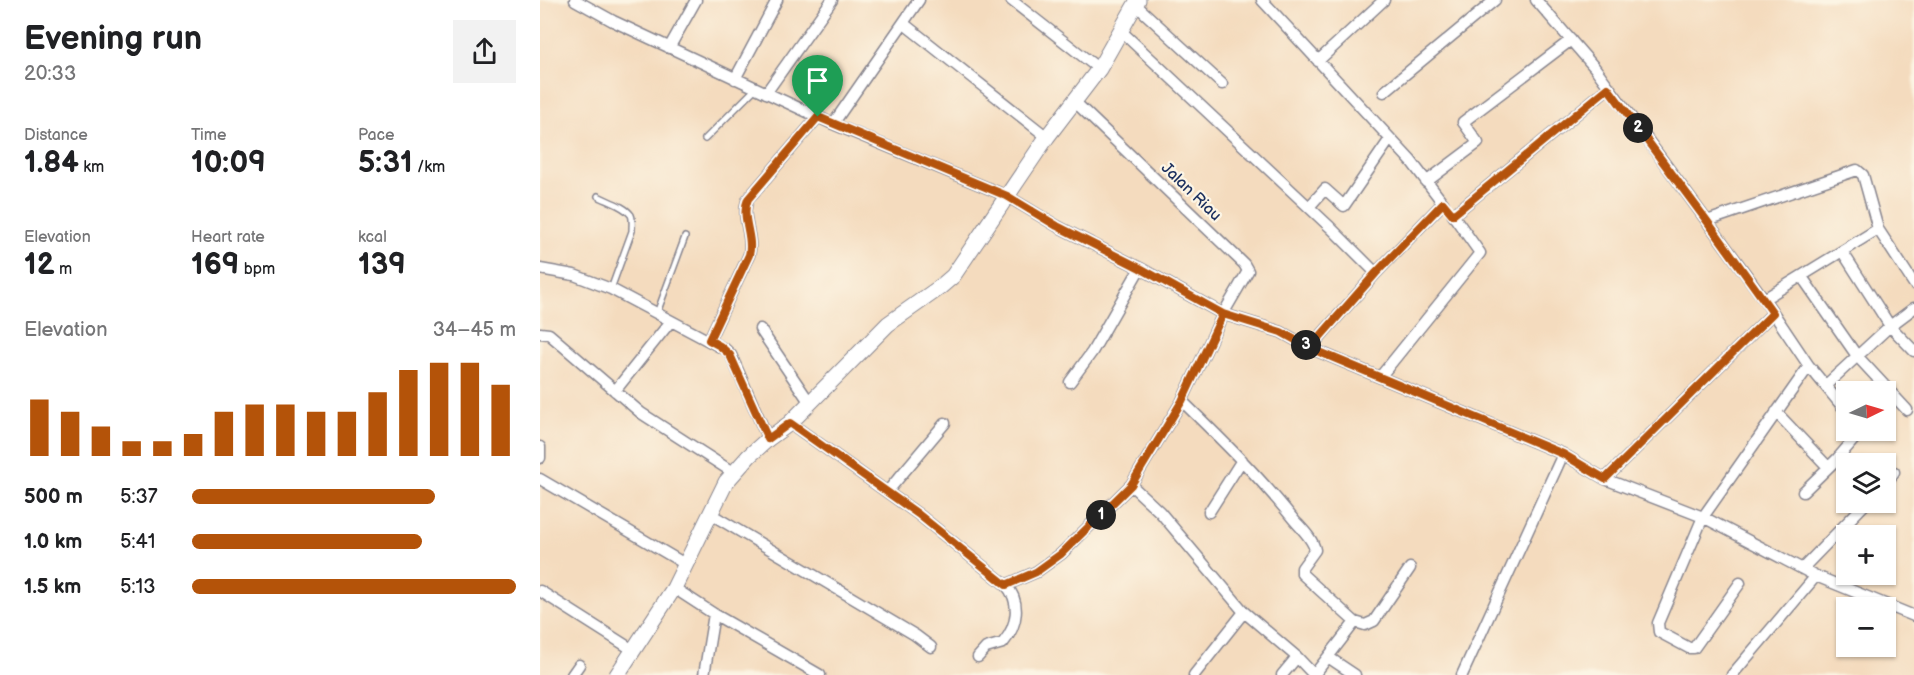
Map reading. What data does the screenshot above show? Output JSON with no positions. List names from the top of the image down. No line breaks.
{"streets":{"street":["Jalan Riau"]},"north":"right","page":{"heading":["Evening run","20:33"],"stats":[["Distance","1.84 km"],["Time","10:09"],["Pace","5:31 /km"],["Elevation","12 m"],["Heart rate","169 bpm"],["kcal","139"]],"pins":["2","3","1"],"chart":["Elevation","34–45 m"],"map_buttons":["+","−"],"list":[{"name":"500 m","note":"5:37"},{"name":"1.0 km","note":"5:41"},{"name":"1.5 km","note":"5:13"}]}}
